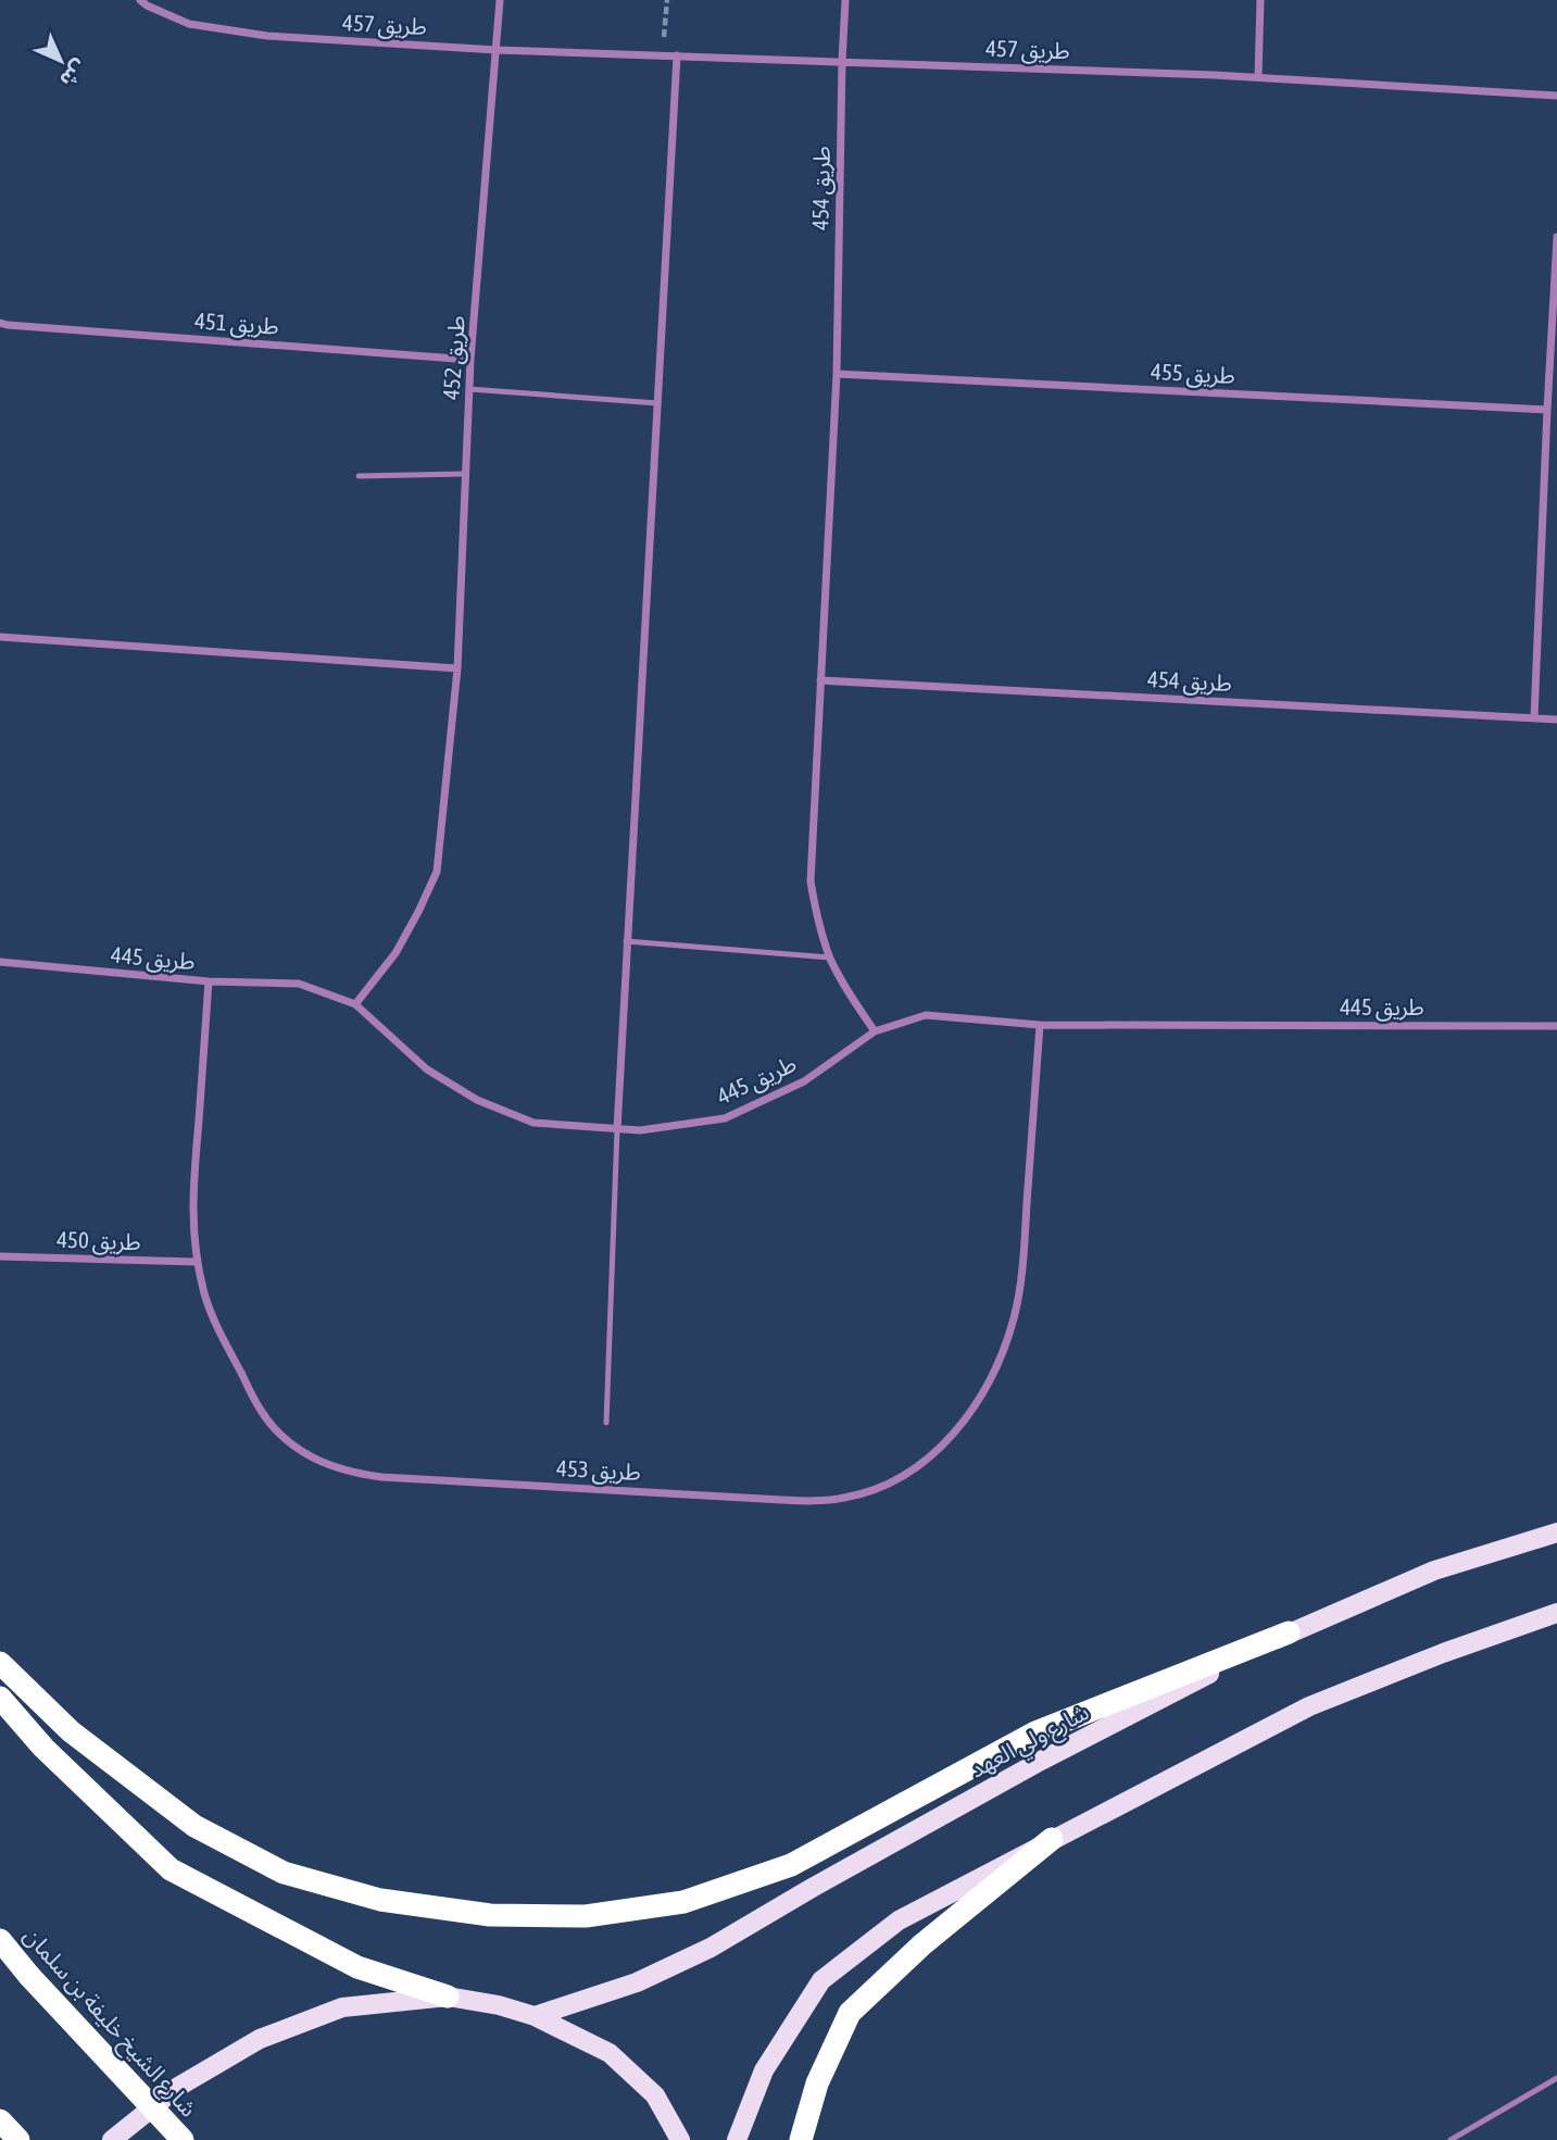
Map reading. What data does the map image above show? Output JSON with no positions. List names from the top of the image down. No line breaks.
{"streets":{"highway":["شارع الشيخ خليفة بن سلمان"],"main road":["شارع ولي العهد"],"street":["طريق 457","طريق 454","طريق 451","طريق 452","طريق 455","طريق 445","طريق 450","طريق 453"]},"crossings":[["طريق 457","طريق 454"],["طريق 457","طريق 452"],["طريق 454","طريق 455"],["طريق 454","طريق 445"],["طريق 451","طريق 452"],["طريق 452","طريق 445"],["طريق 445","طريق 453"],["طريق 450","طريق 453"]],"north":"bottom right"}
